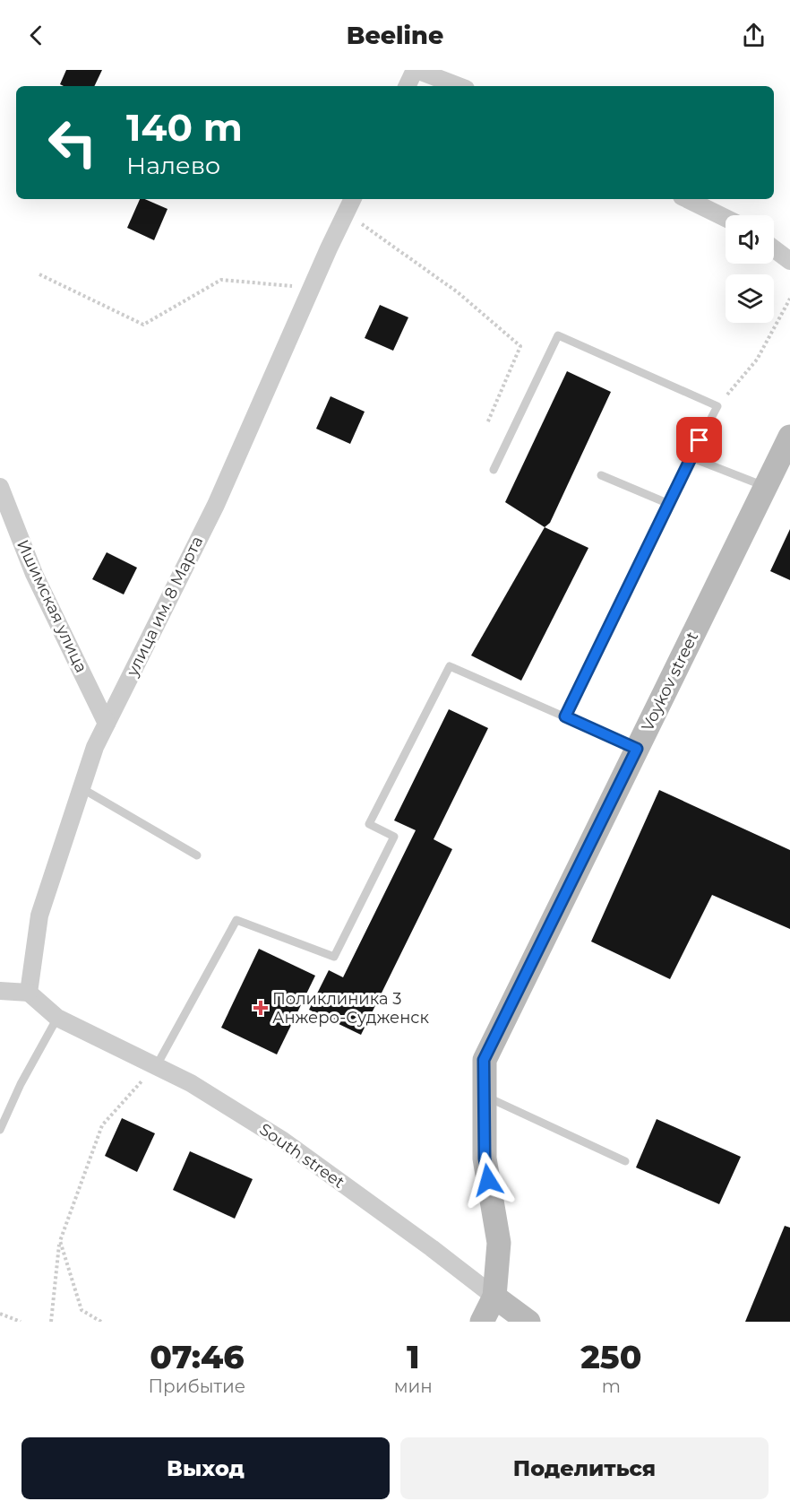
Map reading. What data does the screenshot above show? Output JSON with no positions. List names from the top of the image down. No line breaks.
{"streets":{"street":["Ишимская улица","улица им. 8 Марта","Voykov street","South street"]},"crossings":[["Ишимская улица","улица им. 8 Марта"],["Voykov street","South street"]],"places":{"health":["Поликлиника 3 Анжеро-Судженск"]},"page":{"header":"Beeline","turn":["140 m","Налево"],"eta":["07:46","Прибытие","1","мин","250","m"],"buttons":["Выход","Поделиться"]}}
